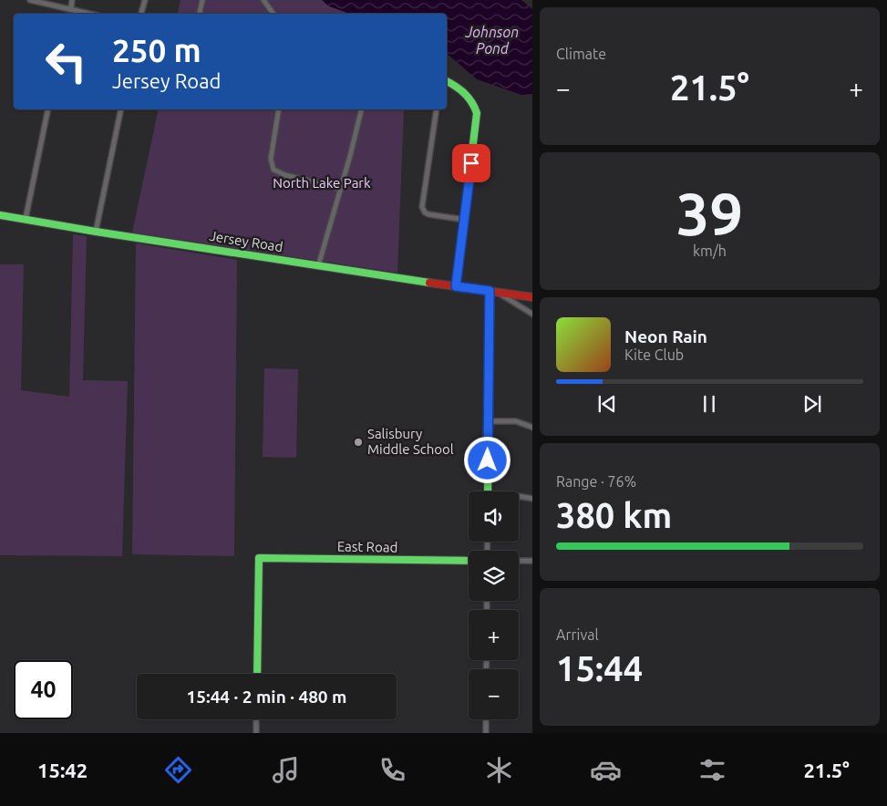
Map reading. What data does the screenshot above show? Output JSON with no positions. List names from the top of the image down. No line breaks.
{"streets":{"street":["Jersey Road","East Road"]},"water":["Johnson Pond"],"parks":["North Lake Park"],"places":["Salisbury Middle School"],"page":{"tile":["Climate",["39","km/h"],["Range · 76%","380 km"],["Arrival","15:44"]],"turn":["250 m","Jersey Road"],"heat":["−","21.5°","+"],"song":["Neon Rain","Kite Club"],"map_buttons":["+","−"],"limit":"40","trip":"15:44 · 2 min · 480 m","tabs":["15:42","21.5°"]}}
